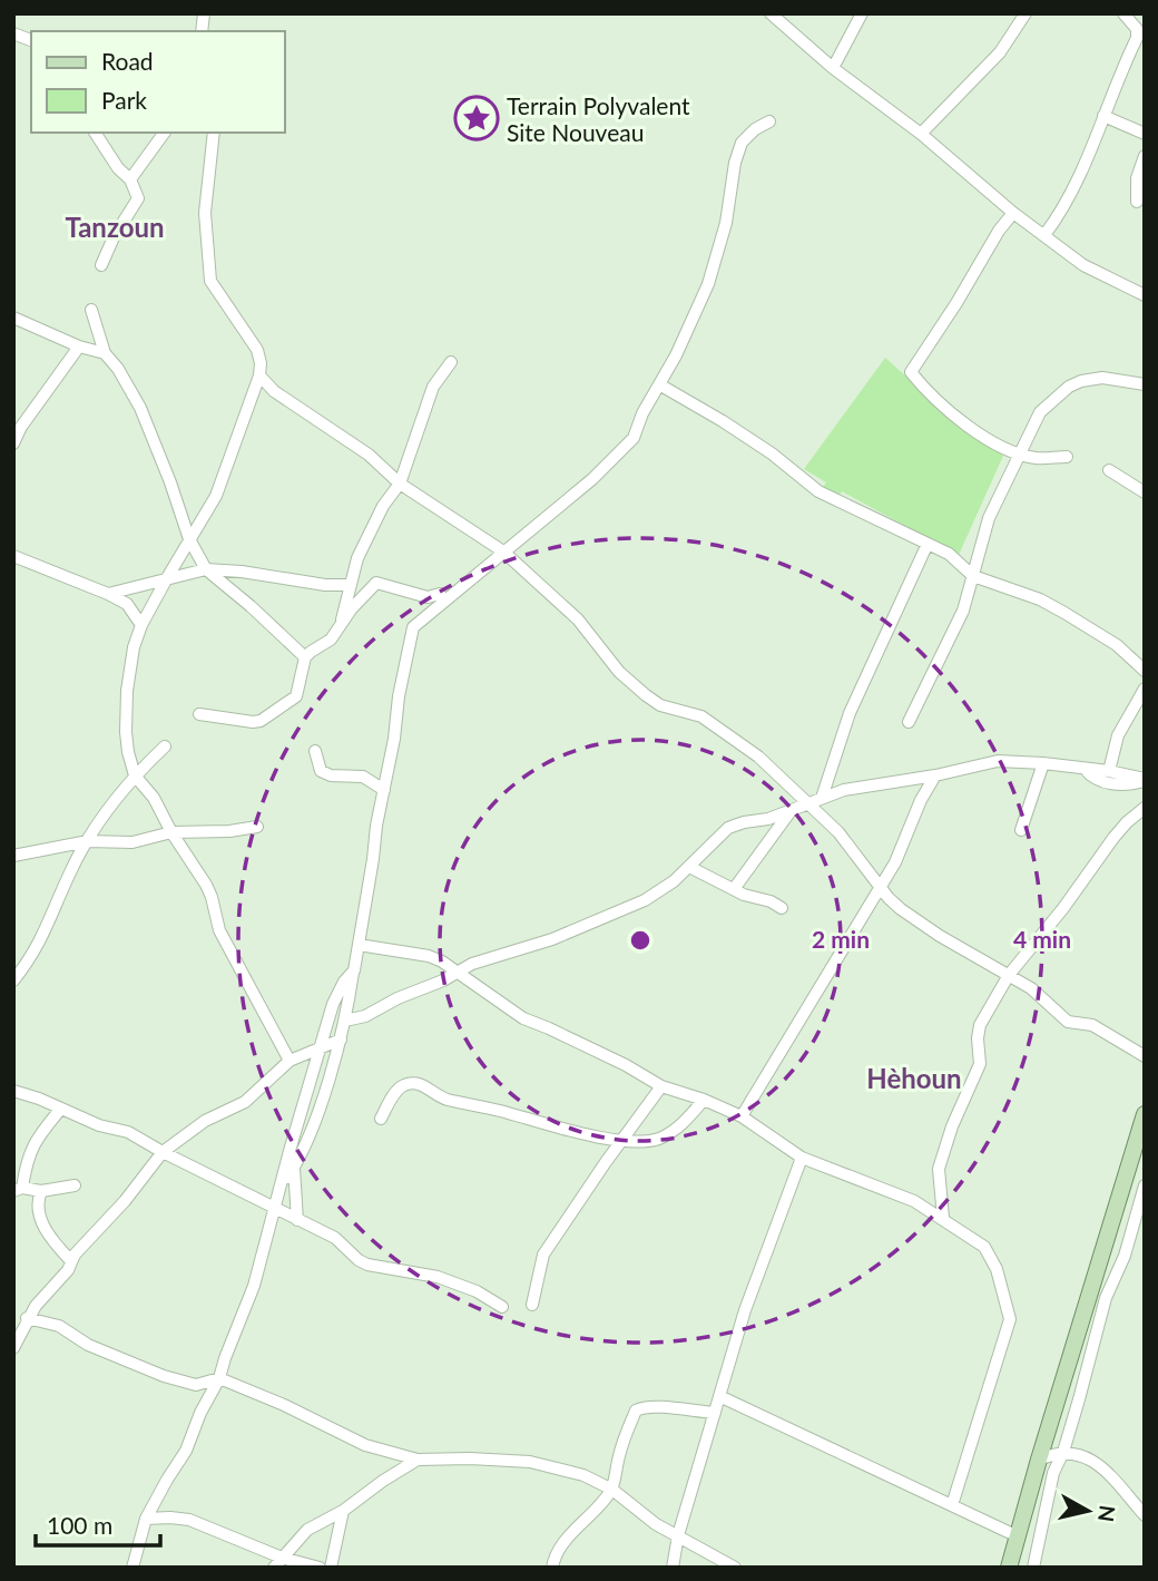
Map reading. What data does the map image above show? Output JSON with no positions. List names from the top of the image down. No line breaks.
{"districts":["Tanzoun","Hèhoun"],"places":{"place":["Terrain Polyvalent Site Nouveau"]},"legend":["Road","Park"],"scale_bar":"100 m","north":"right","rings":["2 min","4 min"]}
